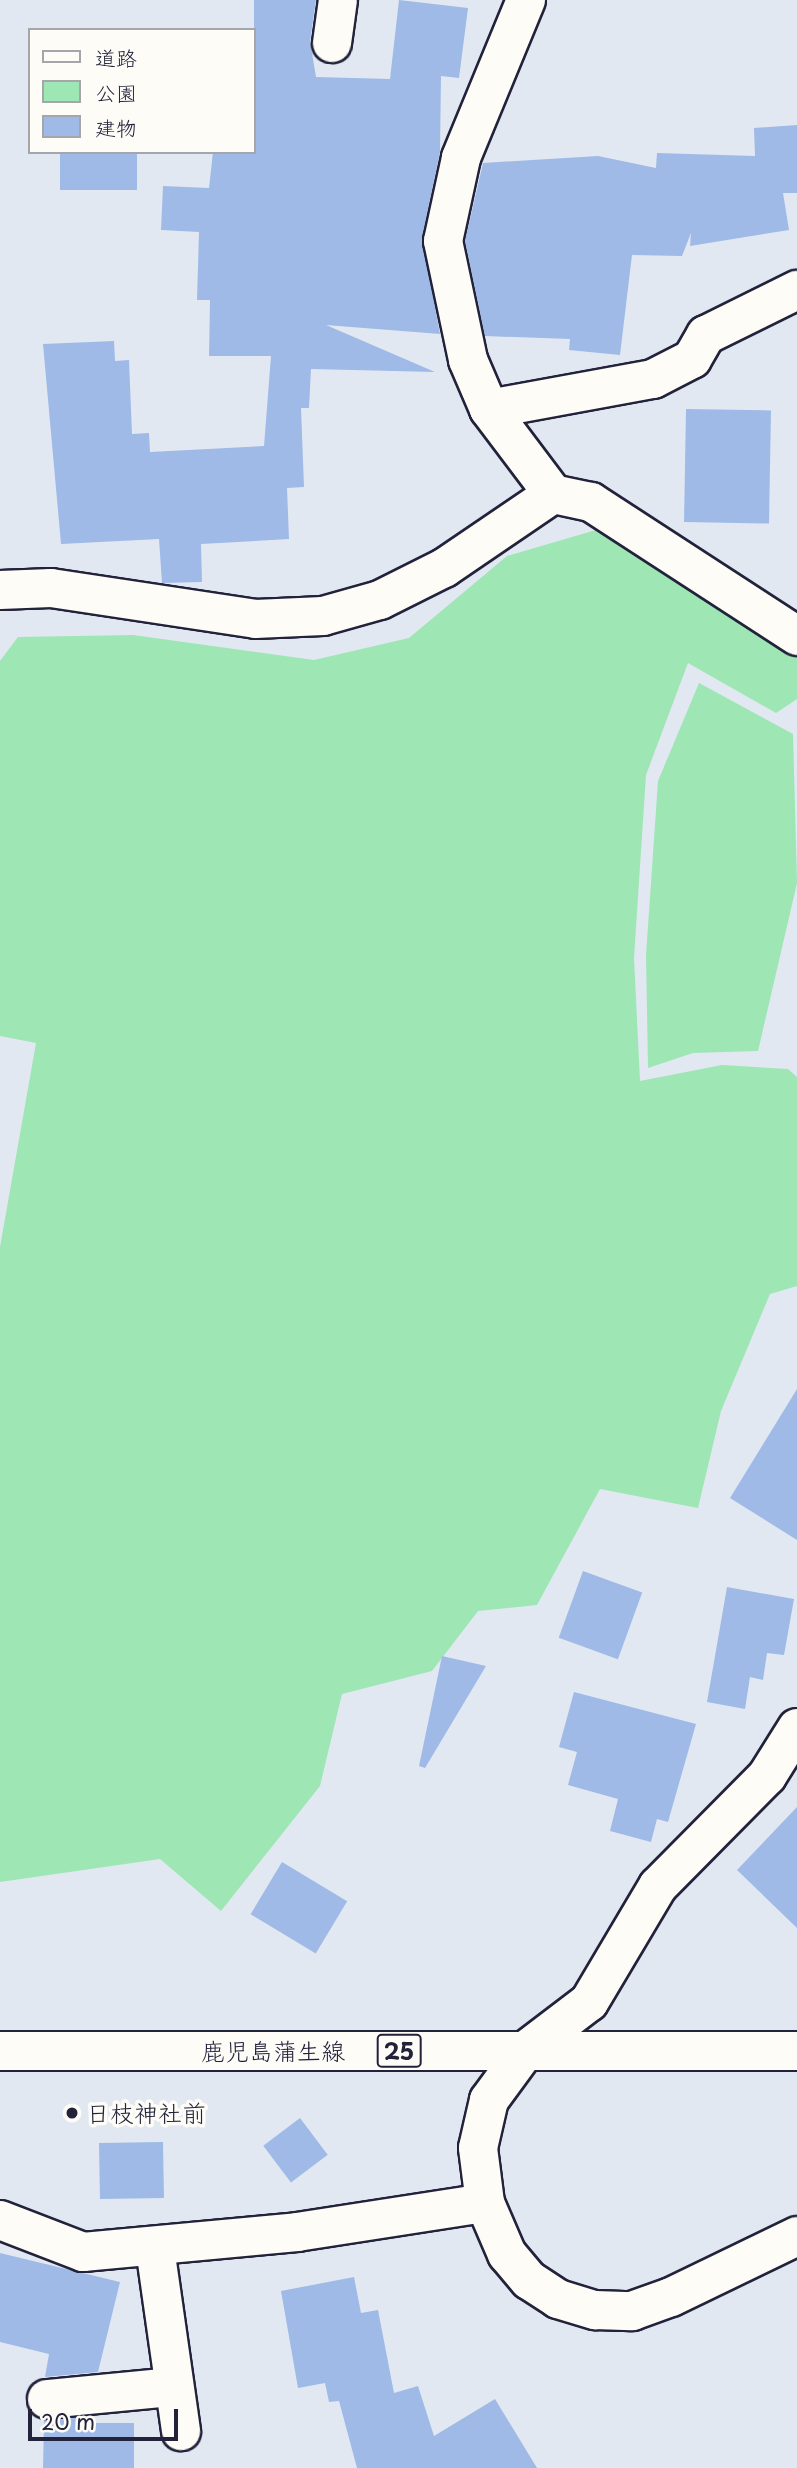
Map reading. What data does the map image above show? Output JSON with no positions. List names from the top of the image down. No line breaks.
{"streets":{"street":["鹿児島蒲生線","25"]},"places":["日枝神社前"],"legend":["道路","公園","建物"],"scale_bar":"20 m"}
